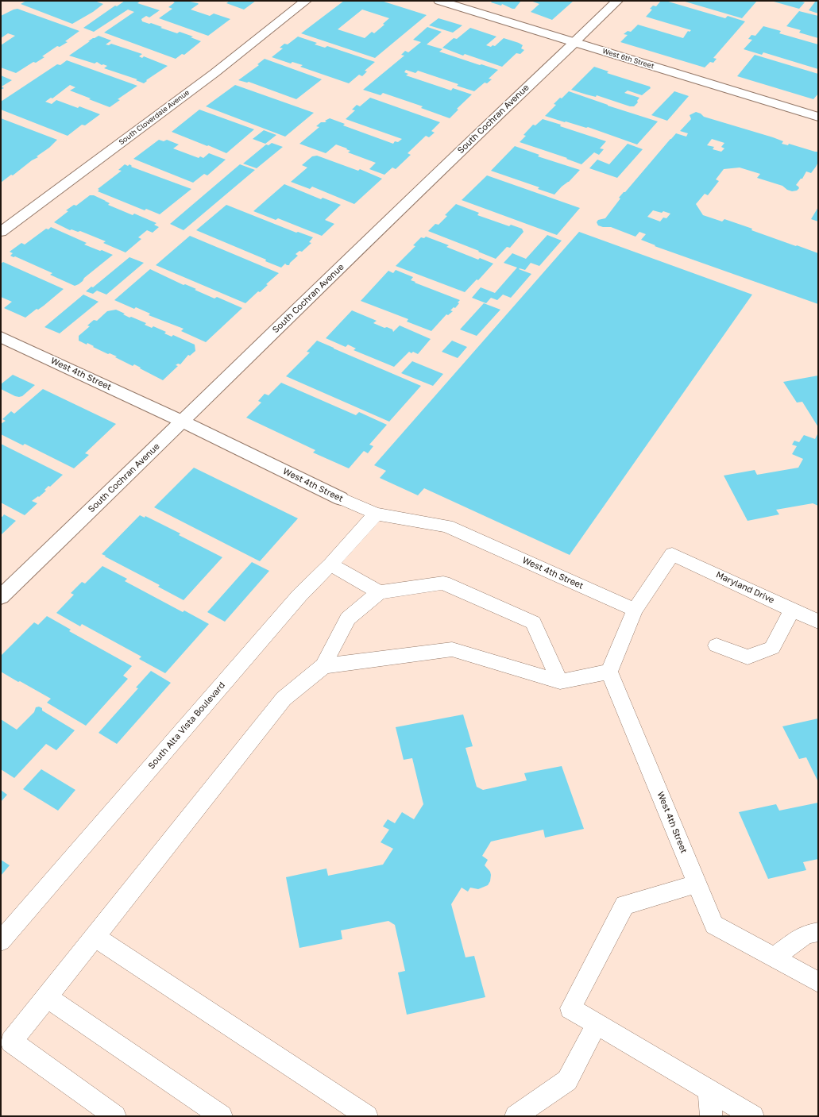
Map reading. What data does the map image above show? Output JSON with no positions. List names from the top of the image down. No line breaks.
{"streets":{"street":["West 6th Street","South Cloverdale Avenue","South Cochran Avenue","West 4th Street"],"lane":["Maryland Drive","South Alta Vista Boulevard"]},"crossings":[["West 6th Street","South Cochran Avenue"],["South Cochran Avenue","West 4th Street"],["West 4th Street","Maryland Drive"],["West 4th Street","South Alta Vista Boulevard"]]}
